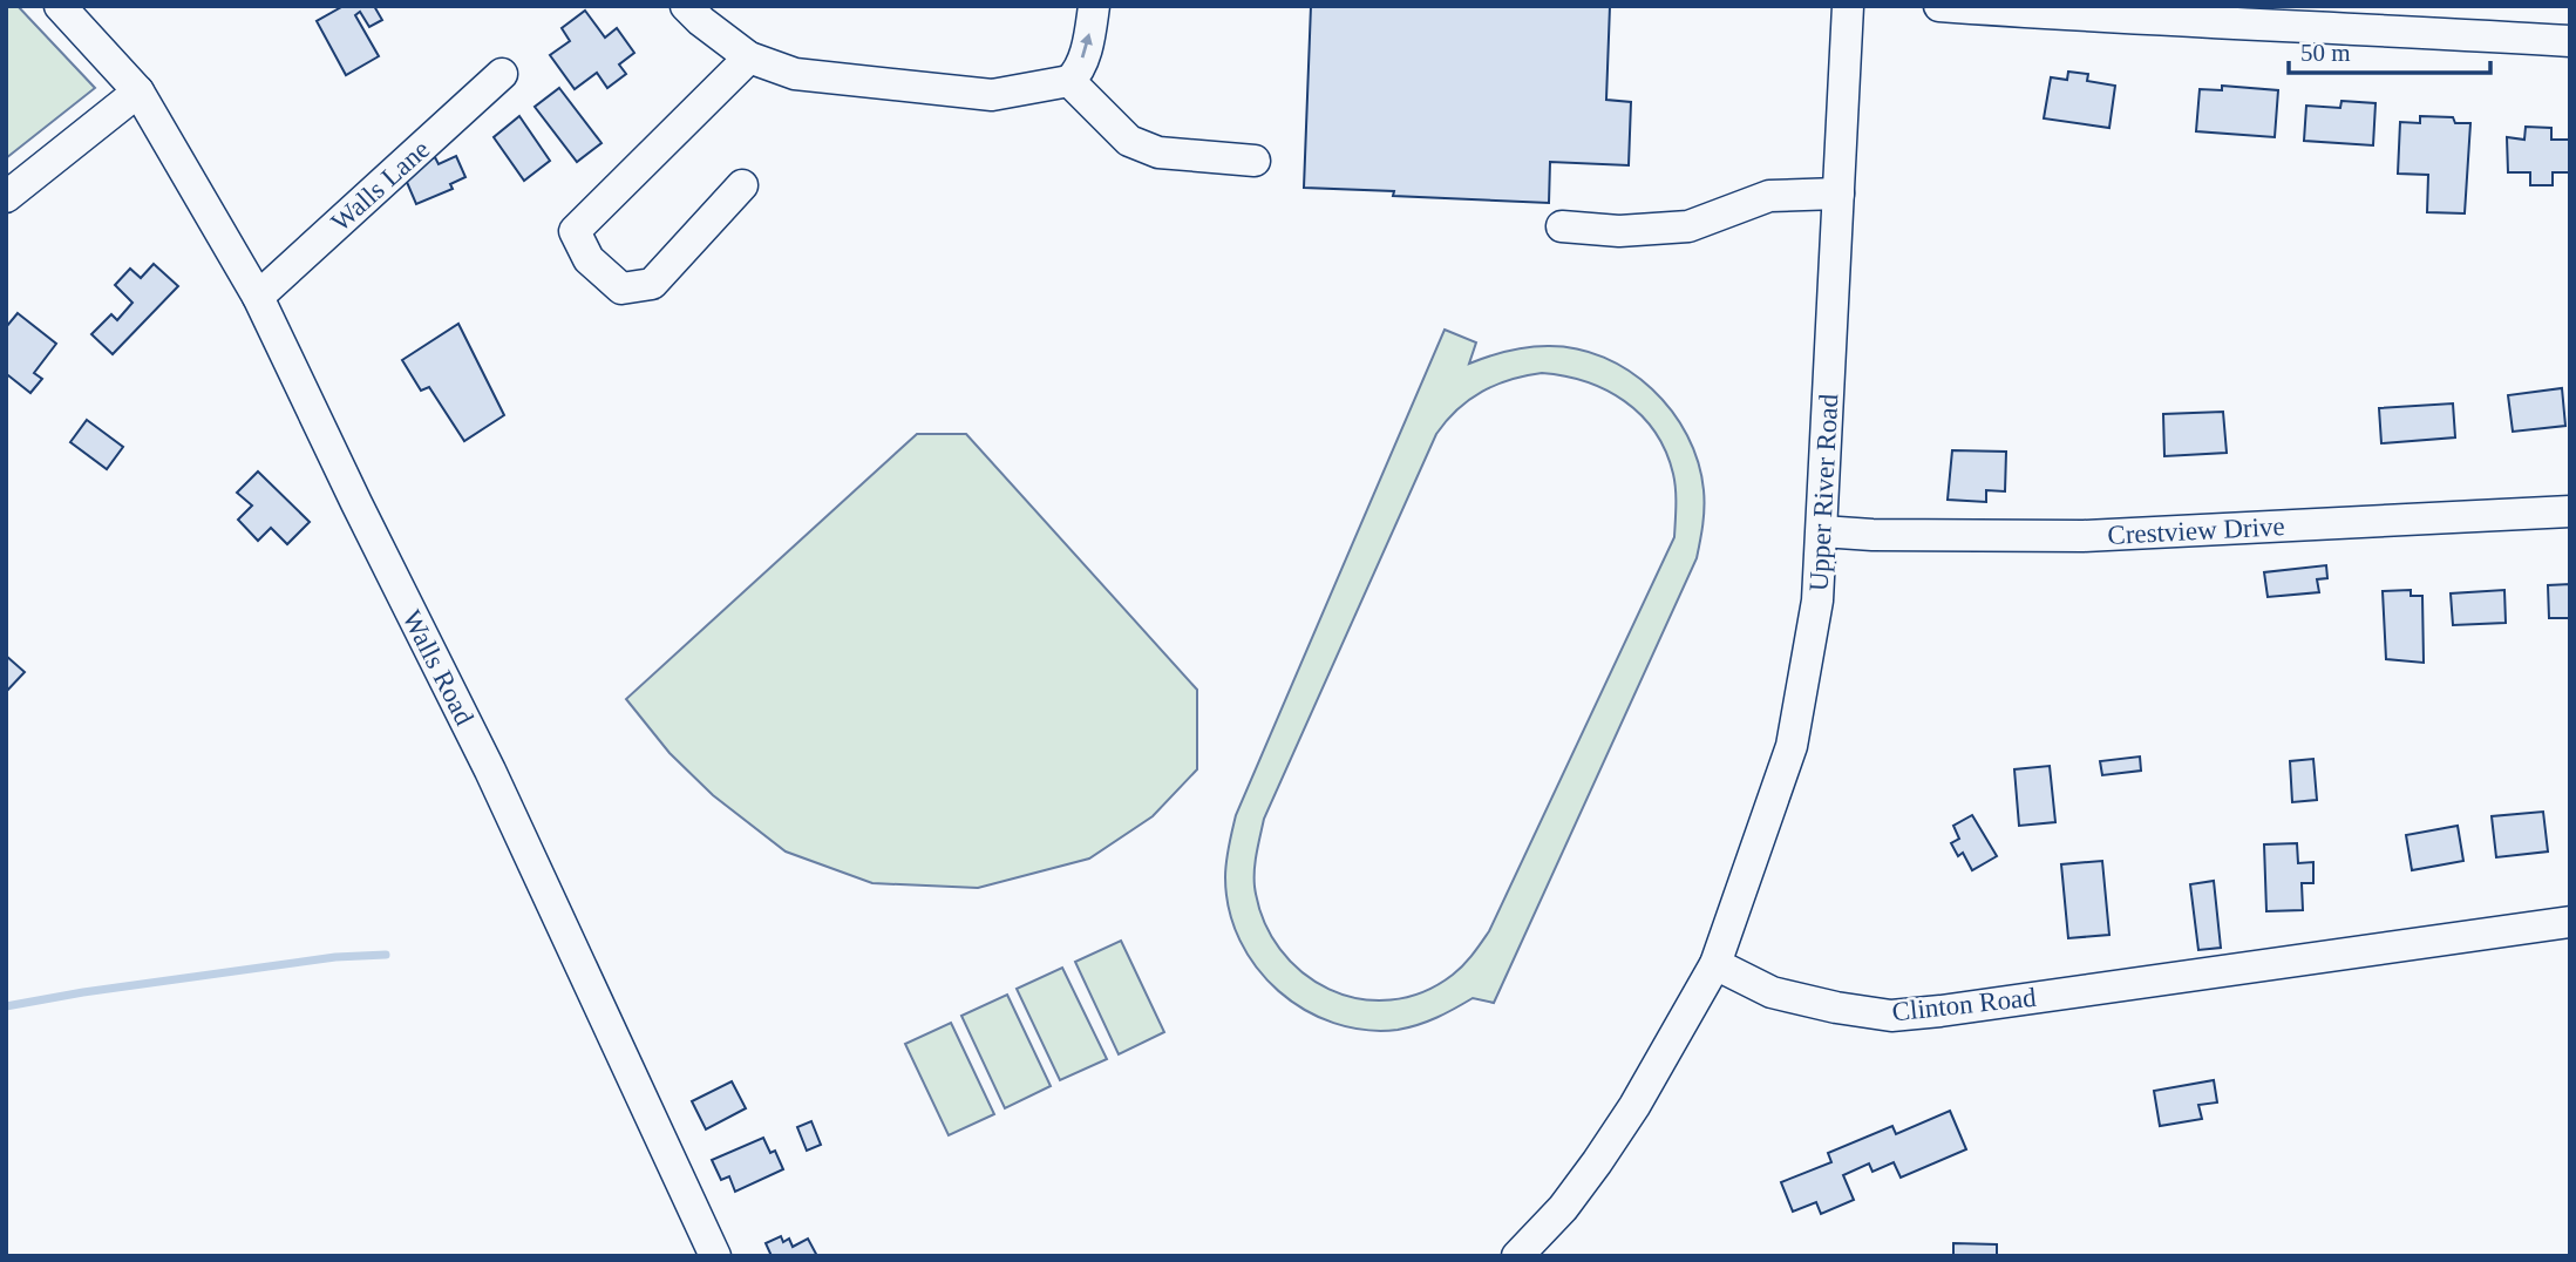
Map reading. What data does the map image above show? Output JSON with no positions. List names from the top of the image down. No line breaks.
{"streets":{"street":["Walls Lane","Upper River Road","Crestview Drive","Walls Road","Clinton Road"]},"crossings":[["Walls Lane","Walls Road"],["Upper River Road","Crestview Drive"],["Upper River Road","Clinton Road"]],"scale_bar":"50 m"}
